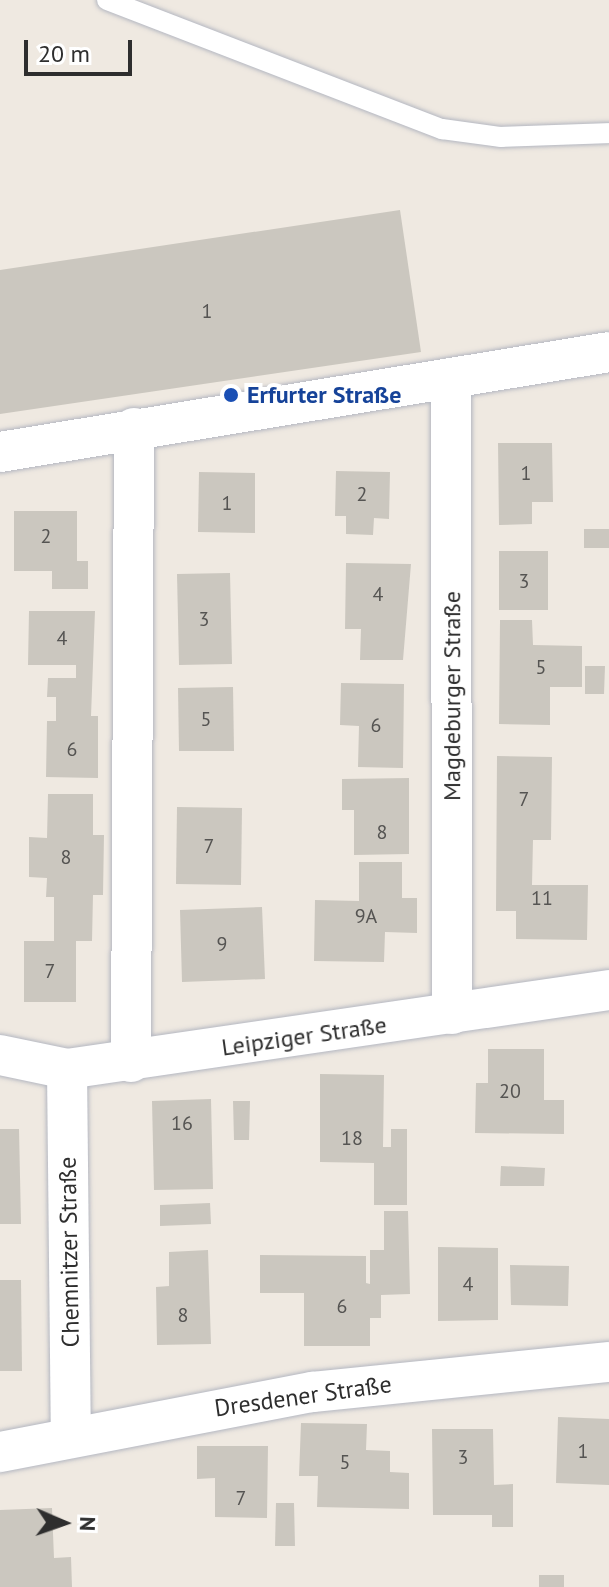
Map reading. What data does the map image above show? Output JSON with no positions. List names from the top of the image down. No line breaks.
{"streets":{"street":["Magdeburger Straße","Leipziger Straße","Chemnitzer Straße","Dresdener Straße"]},"crossings":[["Magdeburger Straße","Leipziger Straße"],["Leipziger Straße","Chemnitzer Straße"],["Chemnitzer Straße","Dresdener Straße"]],"places":["Erfurter Straße"],"house_numbers":["1","1","2","1","2","3","4","3","4","5","5","6","6","7","8","7","8","11","9A","9","7","20","16","18","4","6","8","1","3","5","7"],"scale_bar":"20 m","north":"right"}
